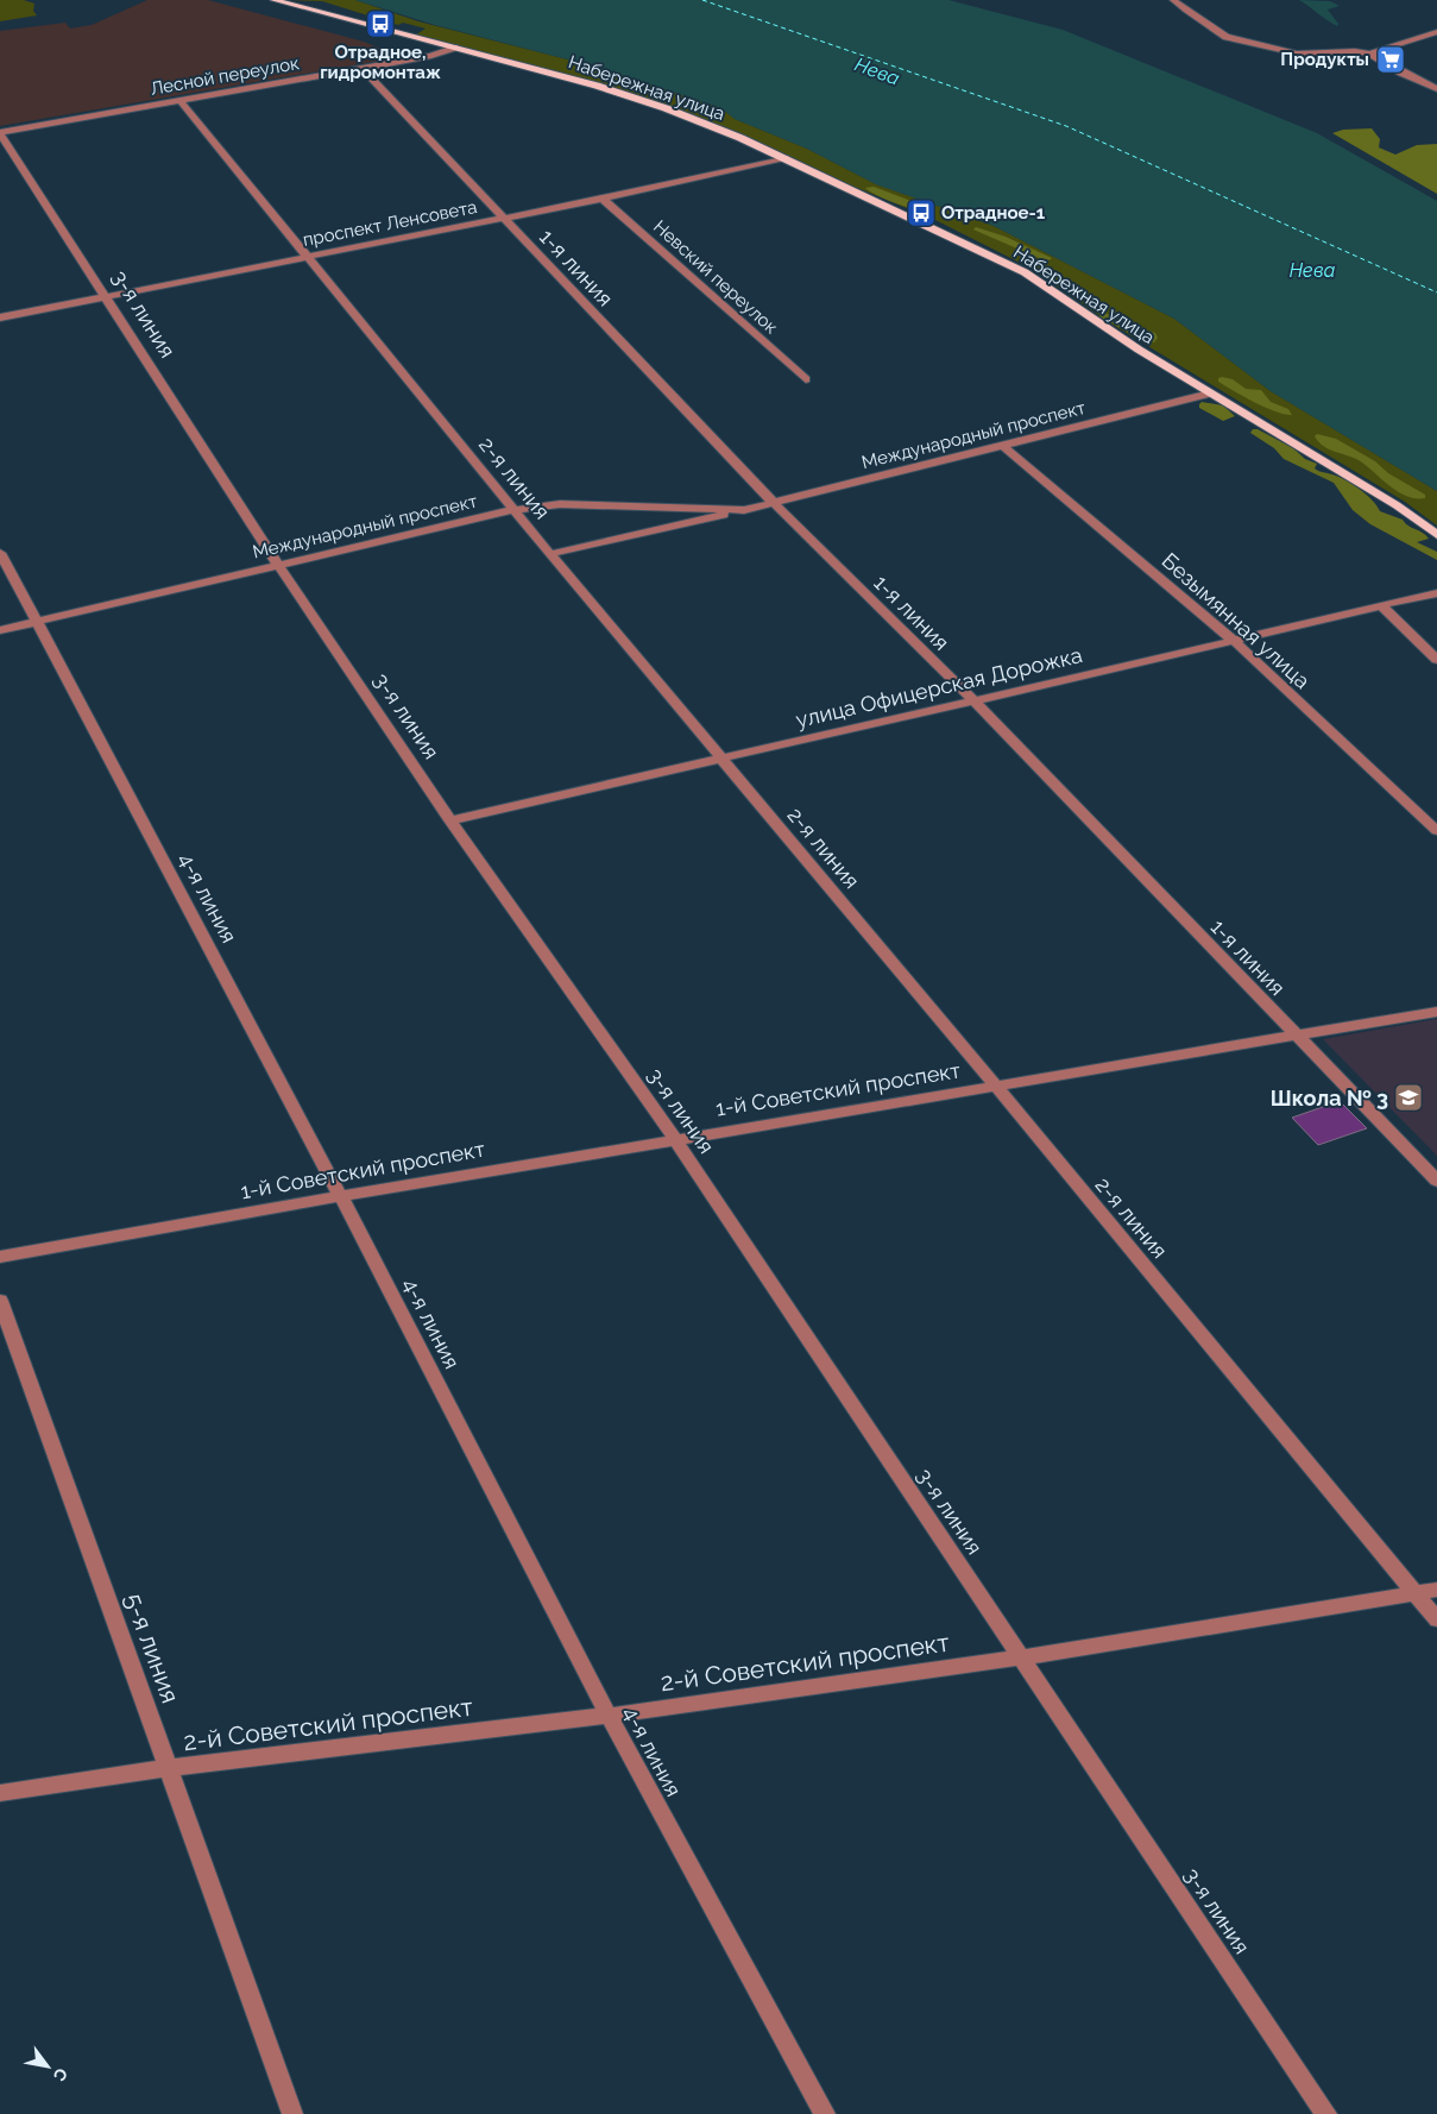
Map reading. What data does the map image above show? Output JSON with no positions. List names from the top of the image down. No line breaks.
{"streets":{"main road":["Набережная улица"],"street":["Лесной переулок","проспект Ленсовета","1-я линия","Невский переулок","3-я линия","Международный проспект","2-я линия","Безымянная улица","улица Офицерская Дорожка","4-я линия","1-й Советский проспект","5-я линия","2-й Советский проспект"]},"crossings":[["Лесной переулок","Набережная улица"],["Лесной переулок","1-я линия"],["Лесной переулок","3-я линия"],["Лесной переулок","2-я линия"],["Набережная улица","проспект Ленсовета"],["Набережная улица","Международный проспект"],["проспект Ленсовета","1-я линия"],["проспект Ленсовета","Невский переулок"],["проспект Ленсовета","3-я линия"],["проспект Ленсовета","2-я линия"],["1-я линия","Международный проспект"],["1-я линия","улица Офицерская Дорожка"],["1-я линия","1-й Советский проспект"],["3-я линия","Международный проспект"],["3-я линия","улица Офицерская Дорожка"],["3-я линия","1-й Советский проспект"],["3-я линия","2-й Советский проспект"],["Международный проспект","2-я линия"],["Международный проспект","Безымянная улица"],["Международный проспект","4-я линия"],["2-я линия","улица Офицерская Дорожка"],["2-я линия","1-й Советский проспект"],["2-я линия","2-й Советский проспект"],["Безымянная улица","улица Офицерская Дорожка"],["4-я линия","1-й Советский проспект"],["4-я линия","2-й Советский проспект"],["5-я линия","2-й Советский проспект"]],"water":["Нева"],"places":{"bus stop":["Отрадное, гидромонтаж","Отрадное-1"],"supermarket":["Продукты"],"school or university":["Школа № 3"]},"north":"bottom right"}
